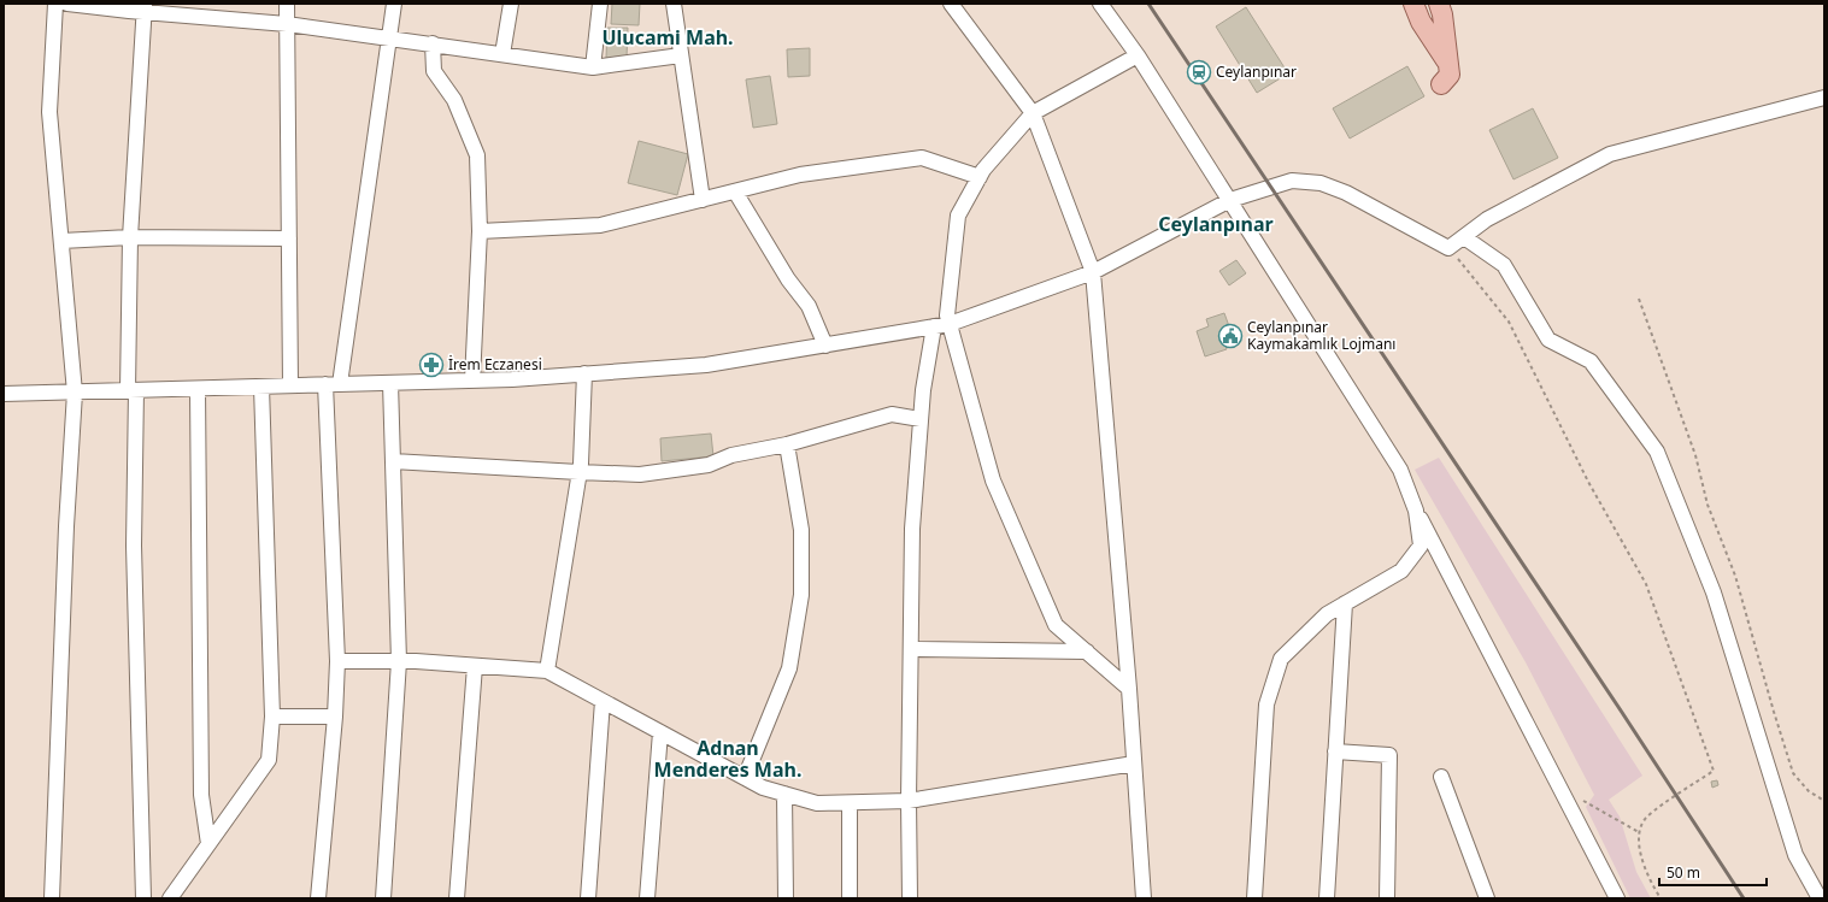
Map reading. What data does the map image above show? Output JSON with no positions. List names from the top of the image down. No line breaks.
{"districts":["Ulucami Mah.","Ceylanpınar","Adnan Menderes Mah."],"places":{"station":["Ceylanpınar"],"public building":["Ceylanpınar Kaymakamlık Lojmanı"],"pharmacy":["İrem Eczanesi"]},"scale_bar":"50 m"}
